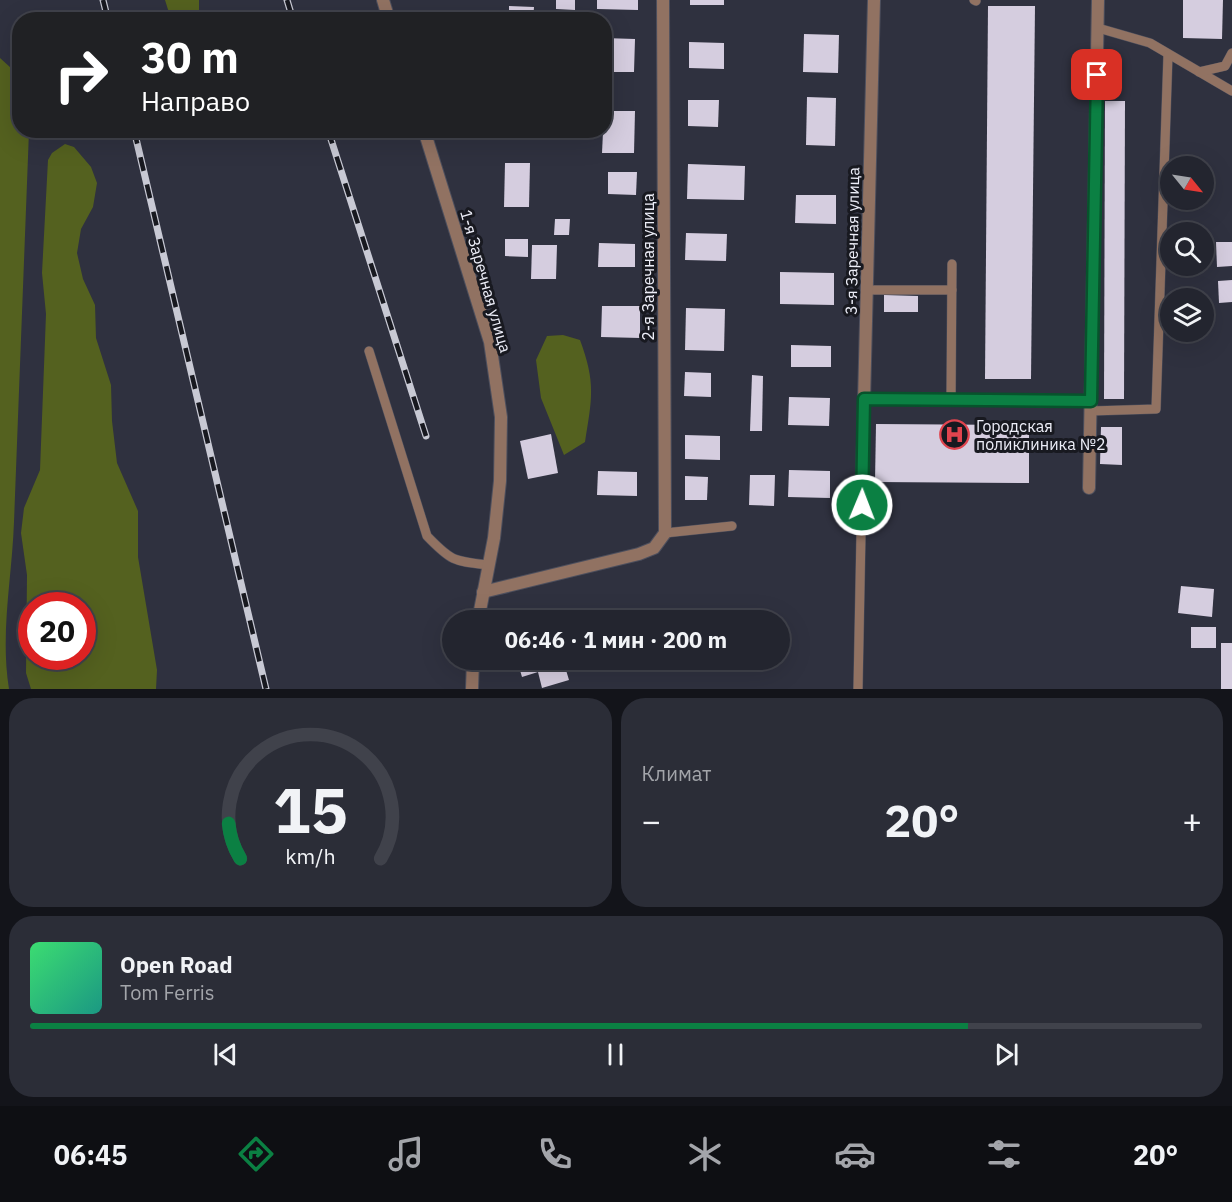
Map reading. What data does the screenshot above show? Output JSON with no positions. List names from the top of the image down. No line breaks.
{"streets":{"street":["3-я Заречная улица","2-я Заречная улица","1-я Заречная улица"]},"places":{"hospital":["Городская поликлиника №2"]},"north":"bottom right","page":{"turn":["30 m","Направо"],"limit":"20","trip":"06:46 · 1 мин · 200 m","tile":"Климат","heat":["−","20°","+"],"song":["Open Road","Tom Ferris"],"tabs":["06:45","20°"],"gauge":["15","km/h"]}}
